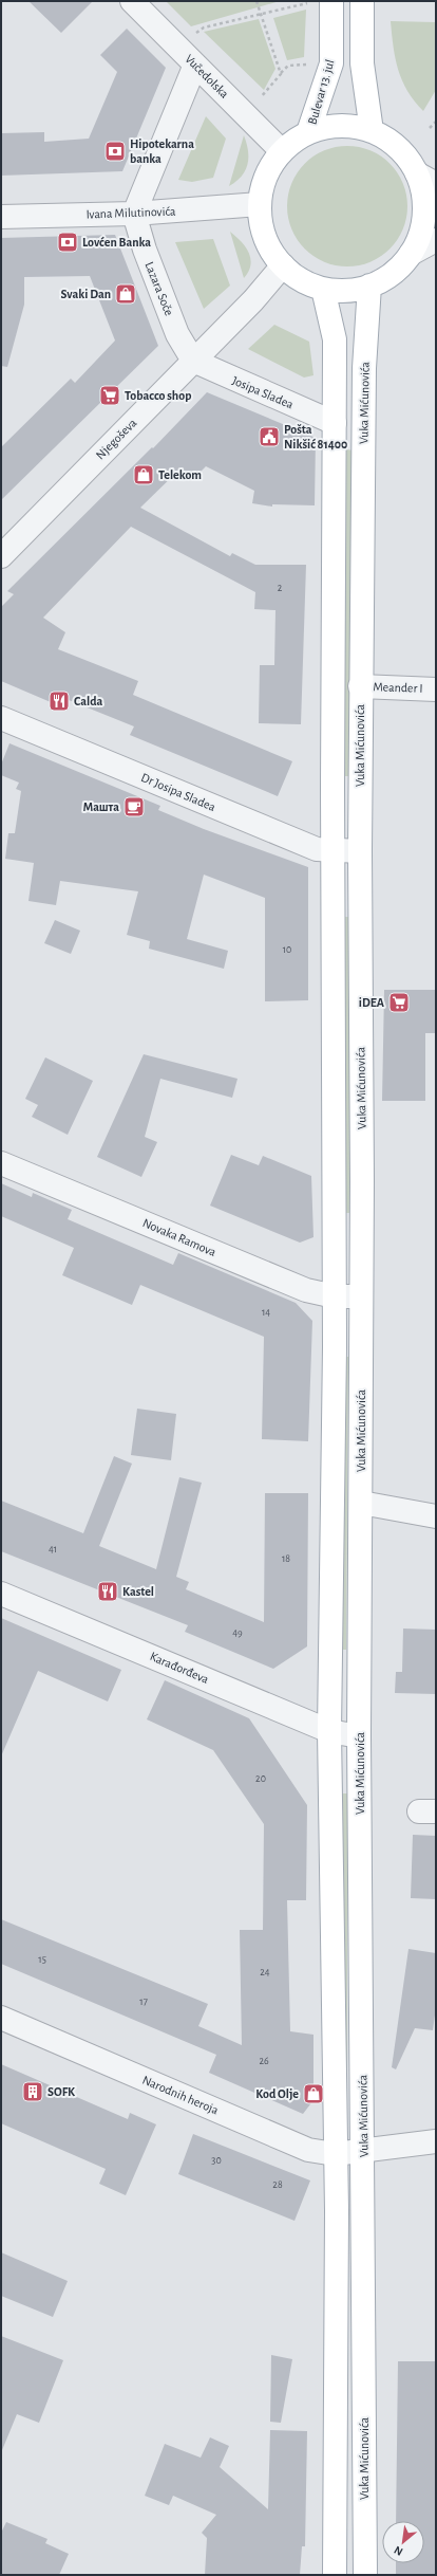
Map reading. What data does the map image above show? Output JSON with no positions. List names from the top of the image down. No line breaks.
{"streets":{"main road":["Bulevar 13. jul","Vuka Mićunovića"],"street":["Vučedolska","Ivana Milutinovića","Lazara Soče","Josipa Sladea","Njegoševa","Meander I","Dr Josipa Sladea","Novaka Ramova","Karađorđeva","Narodnih heroja"]},"crossings":[["Ivana Milutinovića","Lazara Soče"],["Lazara Soče","Josipa Sladea"],["Lazara Soče","Njegoševa"],["Josipa Sladea","Vuka Mićunovića"],["Josipa Sladea","Njegoševa"],["Vuka Mićunovića","Meander I"],["Vuka Mićunovića","Dr Josipa Sladea"],["Vuka Mićunovića","Novaka Ramova"],["Vuka Mićunovića","Karađorđeva"],["Vuka Mićunovića","Narodnih heroja"]],"places":{"bank":["Hipotekarna banka","Lovćen Banka"],"shop":["Svaki Dan","Telekom","Kod Olje"],"supermarket":["Tobacco shop","iDEA"],"public building":["Pošta Nikšić 81400"],"restaurant":["Calda","Kastel"],"cafe":["Машта"],"building":["SOFK"]},"house_numbers":["2","10","14","41","18","49","20","15","24","17","26","30","28"],"north":"bottom left"}
